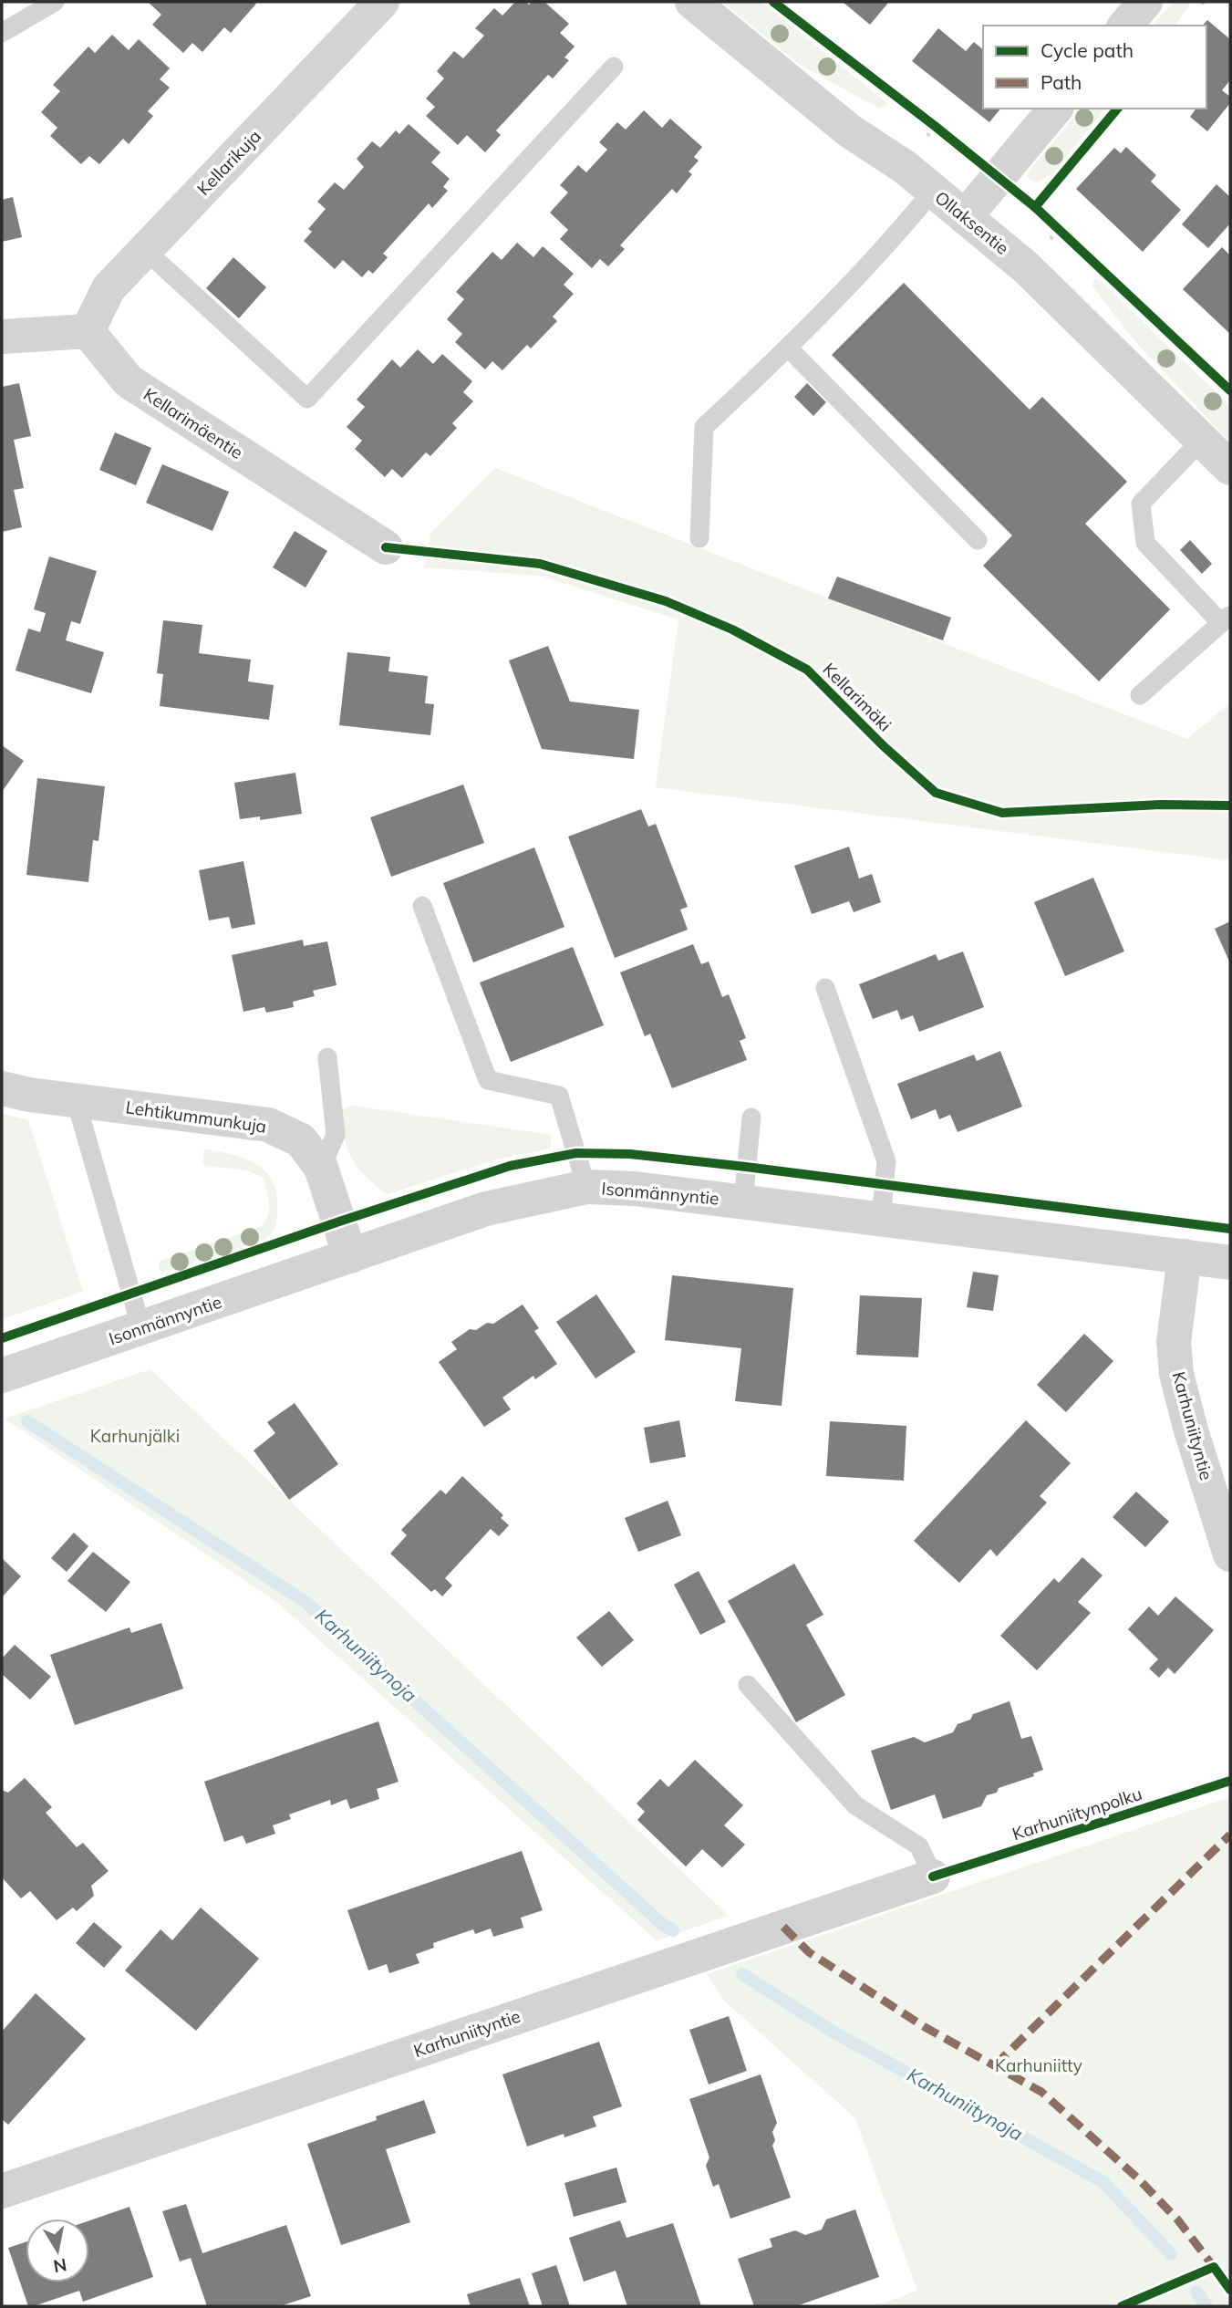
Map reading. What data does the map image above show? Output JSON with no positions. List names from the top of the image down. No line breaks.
{"streets":{"street":["Kellarikuja","Ollaksentie","Kellarimäentie","Lehtikummunkuja","Isonmännyntie","Karhuniityntie"],"cycle path":["Kellarimäki","Karhuniitynpolku"]},"crossings":[["Kellarikuja","Kellarimäentie"],["Lehtikummunkuja","Isonmännyntie"],["Isonmännyntie","Karhuniityntie"]],"water":["Karhuniitynoja"],"parks":["Karhunjälki","Karhuniitty"],"legend":["Cycle path","Path"],"north":"bottom"}
